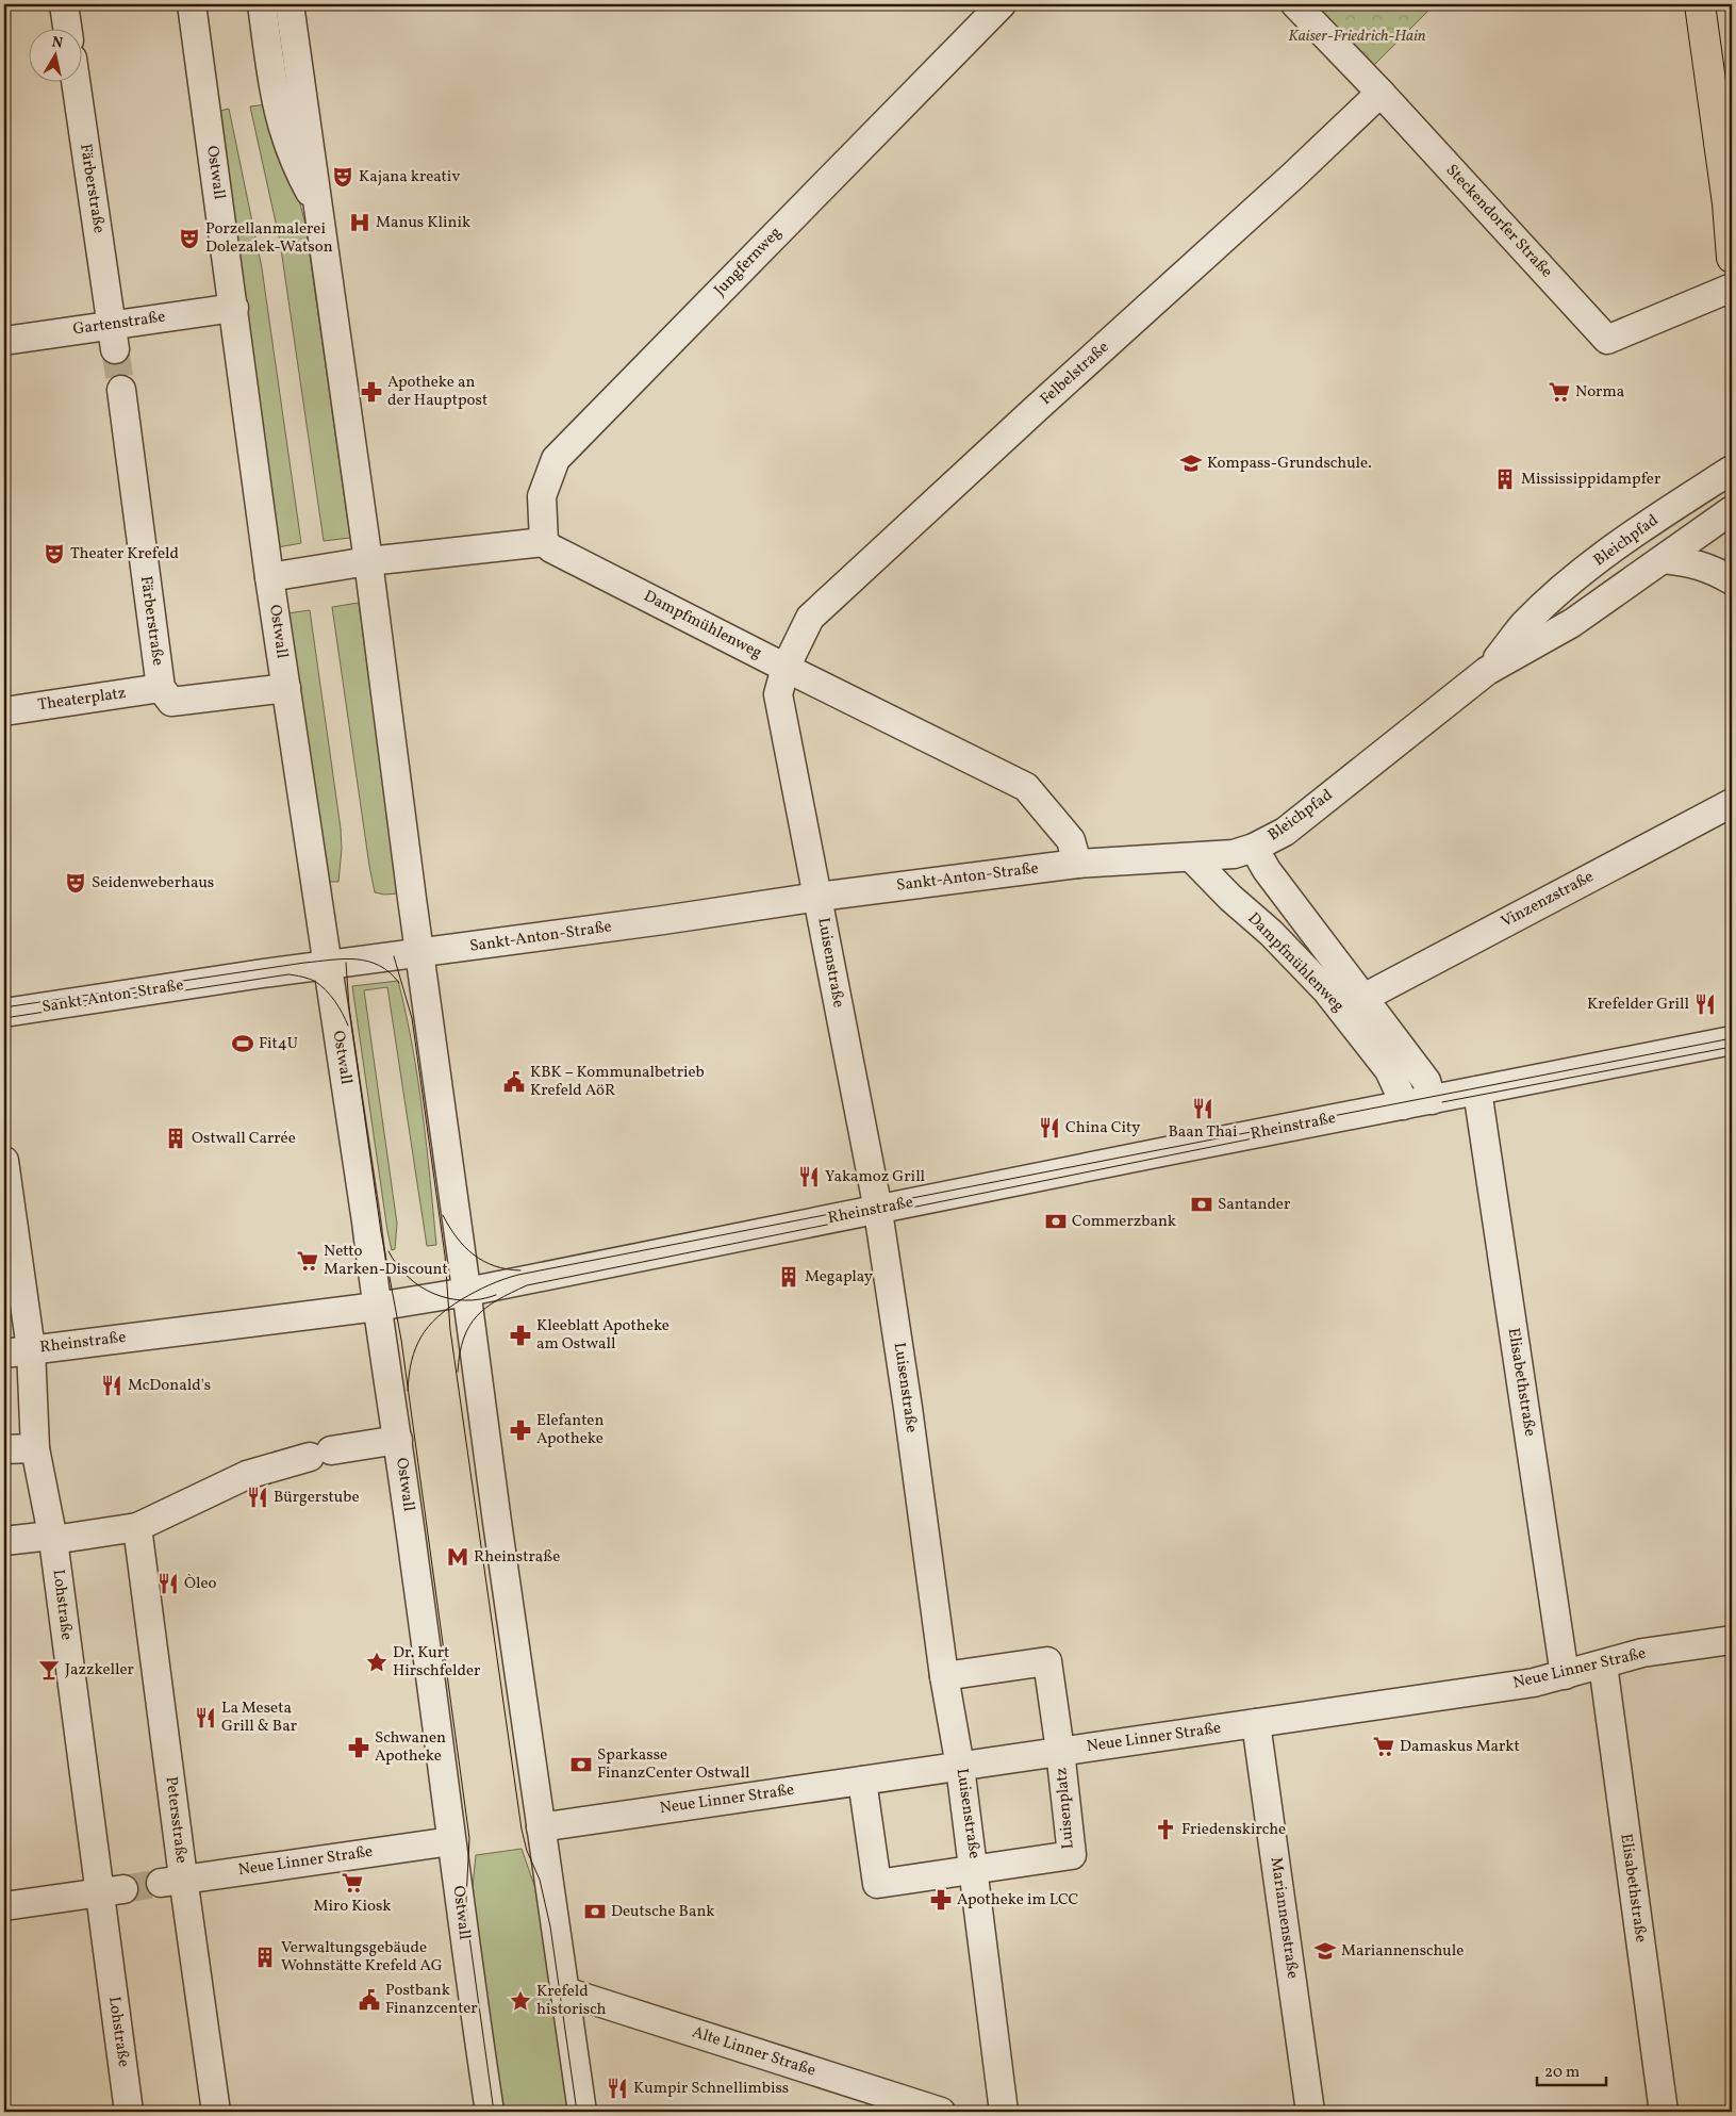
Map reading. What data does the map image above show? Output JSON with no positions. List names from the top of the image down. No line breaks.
{"streets":{"street":["Ostwall","Färberstraße","Steckendorfer Straße","Jungfernweg","Gartenstraße","Felbelstraße","Bleichpfad","Dampfmühlenweg","Theaterplatz","Sankt-Anton-Straße","Vinzenzstraße","Luisenstraße","Rheinstraße","Elisabethstraße","Lohstraße","Neue Linner Straße","Luisenplatz","Petersstraße","Mariannenstraße","Alte Linner Straße"]},"crossings":[["Ostwall","Färberstraße"],["Ostwall","Gartenstraße"],["Ostwall","Sankt-Anton-Straße"],["Ostwall","Rheinstraße"],["Ostwall","Neue Linner Straße"],["Färberstraße","Gartenstraße"],["Färberstraße","Theaterplatz"],["Steckendorfer Straße","Felbelstraße"],["Jungfernweg","Dampfmühlenweg"],["Felbelstraße","Dampfmühlenweg"],["Felbelstraße","Luisenstraße"],["Bleichpfad","Dampfmühlenweg"],["Bleichpfad","Sankt-Anton-Straße"],["Dampfmühlenweg","Sankt-Anton-Straße"],["Dampfmühlenweg","Vinzenzstraße"],["Dampfmühlenweg","Luisenstraße"],["Dampfmühlenweg","Rheinstraße"],["Sankt-Anton-Straße","Luisenstraße"],["Luisenstraße","Rheinstraße"],["Luisenstraße","Neue Linner Straße"],["Luisenstraße","Luisenplatz"],["Rheinstraße","Elisabethstraße"],["Rheinstraße","Lohstraße"],["Elisabethstraße","Neue Linner Straße"],["Neue Linner Straße","Luisenplatz"],["Neue Linner Straße","Petersstraße"],["Neue Linner Straße","Mariannenstraße"]],"parks":["Kaiser-Friedrich-Hain"],"places":{"theatre":["Kajana kreativ","Porzellanmalerei Dolezalek-Watson","Theater Krefeld","Seidenweberhaus"],"hospital":["Manus Klinik"],"pharmacy":["Apotheke an der Hauptpost","Kleeblatt Apotheke am Ostwall","Elefanten Apotheke","Schwanen Apotheke","Apotheke im LCC"],"supermarket":["Norma","Netto Marken-Discount","Damaskus Markt","Miro Kiosk"],"school or university":["Kompass-Grundschule.","Mariannenschule"],"building":["Mississippidampfer","Ostwall Carrée","Megaplay","Verwaltungsgebäude Wohnstätte Krefeld AG"],"restaurant":["Krefelder Grill","Baan Thai","China City","Yakamoz Grill","McDonald's","Bürgerstube","Òleo","La Meseta Grill & Bar","Kumpir Schnellimbiss"],"sports":["Fit4U"],"public building":["KBK – Kommunalbetrieb Krefeld AöR","Postbank Finanzcenter"],"bank":["Santander","Commerzbank","Sparkasse FinanzCenter Ostwall","Deutsche Bank"],"metro station":["Rheinstraße"],"place":["Dr. Kurt Hirschfelder","Krefeld historisch"],"bar":["Jazzkeller"],"church":["Friedenskirche"]},"scale_bar":"20 m","north":"top"}
